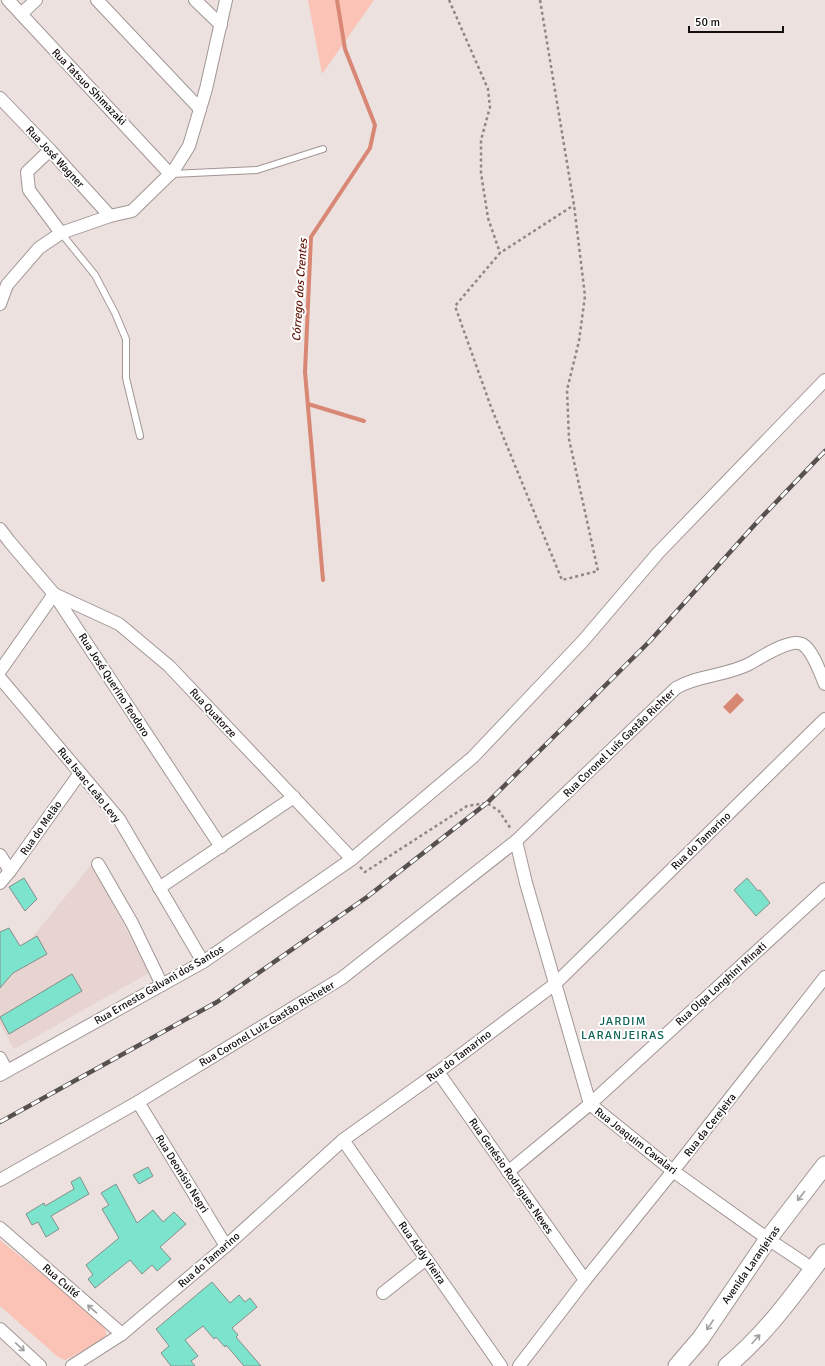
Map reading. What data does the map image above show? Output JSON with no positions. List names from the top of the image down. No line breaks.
{"streets":{"street":["Rua Tatsuo Shimazaki","Rua José Wagner","Rua José Querino Teodoro","Rua Quatorze","Rua Coronel Luís Gastão Richter","Rua Isaac Leão Levy","Rua do Melão","Rua do Tamarino","Rua Olga Longhini Minati","Rua Ernesta Galvani dos Santos","Rua Coronel Luiz Gastão Richeter","Rua da Cerejeira","Rua Joaquim Cavalari","Rua Deonísio Negri","Rua Genésio Rodrigues Neves","Rua Addy Vieira","Avenida Laranjeiras","Rua Cuité"]},"crossings":[["Rua José Querino Teodoro","Rua Quatorze"],["Rua Quatorze","Rua Ernesta Galvani dos Santos"],["Rua Coronel Luís Gastão Richter","Rua Coronel Luiz Gastão Richeter"],["Rua Coronel Luís Gastão Richter","Rua Joaquim Cavalari"],["Rua Isaac Leão Levy","Rua do Melão"],["Rua Isaac Leão Levy","Rua Ernesta Galvani dos Santos"],["Rua do Tamarino","Rua Joaquim Cavalari"],["Rua do Tamarino","Rua Deonísio Negri"],["Rua do Tamarino","Rua Genésio Rodrigues Neves"],["Rua do Tamarino","Rua Addy Vieira"],["Rua do Tamarino","Rua Cuité"],["Rua Olga Longhini Minati","Rua Joaquim Cavalari"],["Rua Olga Longhini Minati","Rua Genésio Rodrigues Neves"],["Rua Coronel Luiz Gastão Richeter","Rua Joaquim Cavalari"],["Rua Coronel Luiz Gastão Richeter","Rua Deonísio Negri"],["Rua da Cerejeira","Rua Joaquim Cavalari"],["Rua da Cerejeira","Rua Genésio Rodrigues Neves"],["Rua Joaquim Cavalari","Avenida Laranjeiras"]],"districts":["JARDIM LARANJEIRAS"],"water":["Córrego dos Crentes"],"scale_bar":"50 m"}
